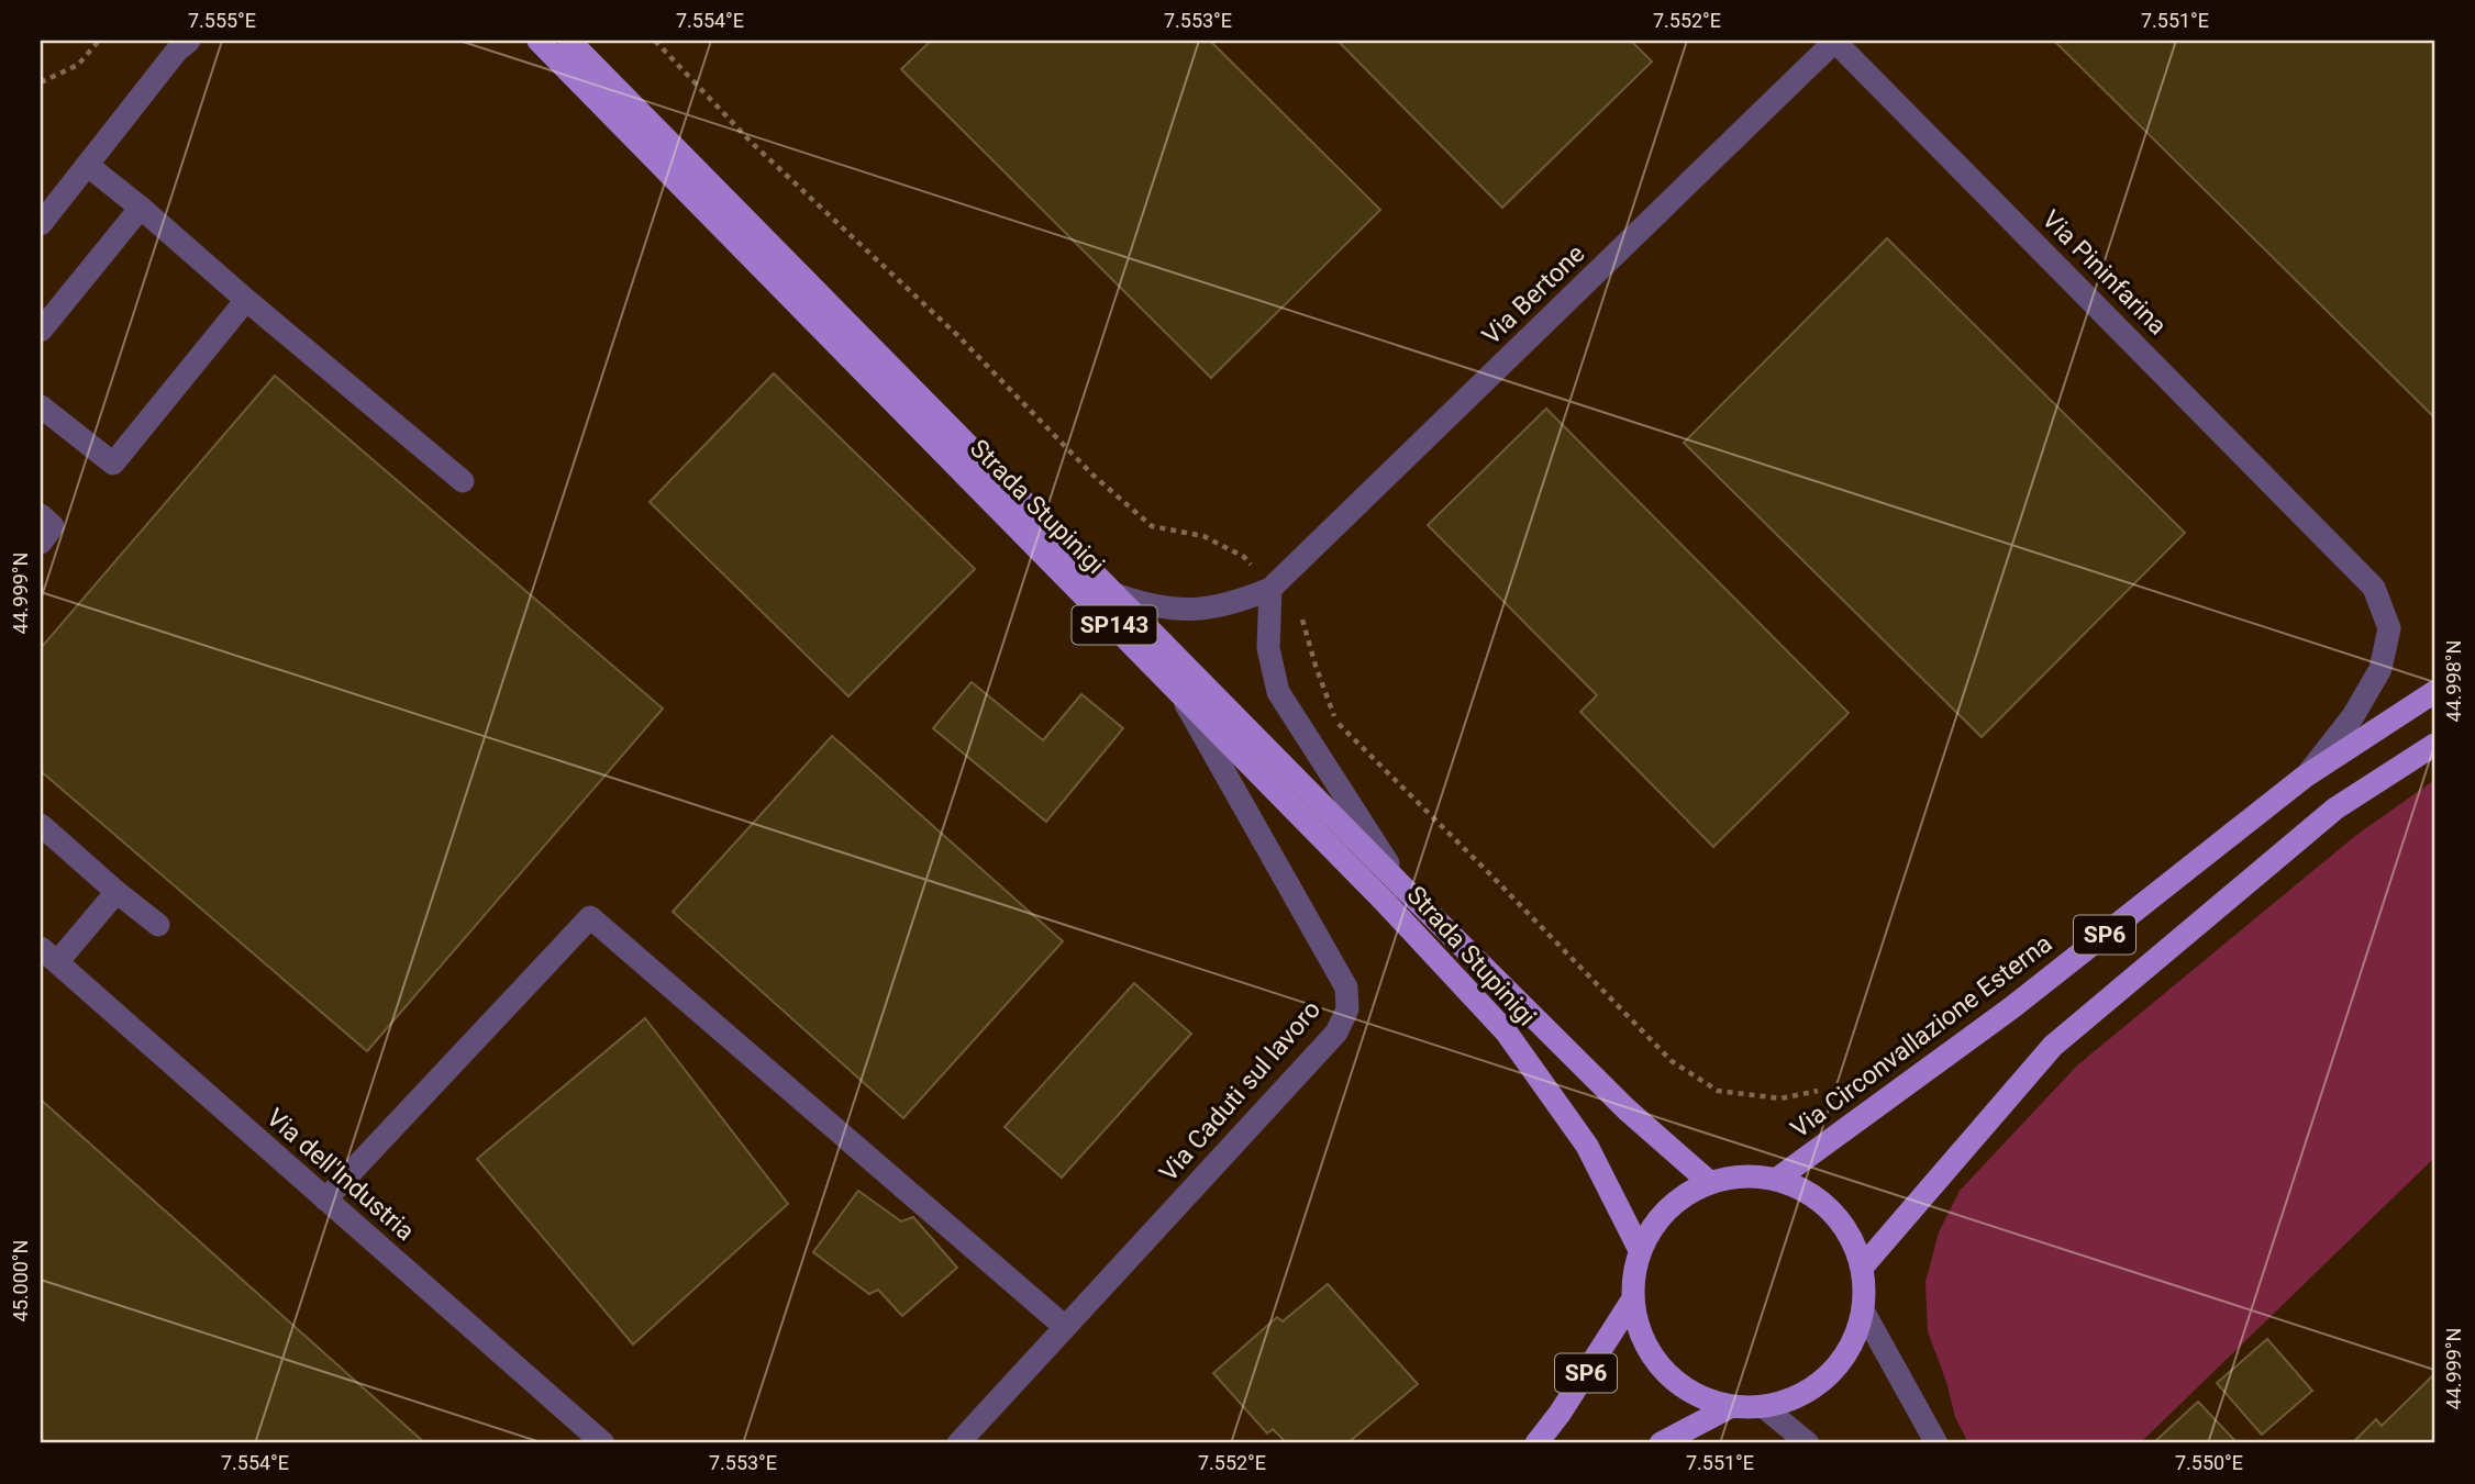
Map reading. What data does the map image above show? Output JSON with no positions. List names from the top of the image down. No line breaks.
{"streets":{"main road":["Strada Stupinigi","SP143","SP6","Via Circonvallazione Esterna"],"street":["Via Pininfarina","Via Bertone","Via Caduti sul lavoro","Via dell'Industria"]},"crossings":[["Via Pininfarina","Via Bertone"],["Via Pininfarina","Via Circonvallazione Esterna"],["Via Bertone","Strada Stupinigi"],["Strada Stupinigi","SP6"],["Strada Stupinigi","Via Circonvallazione Esterna"],["Strada Stupinigi","Via Caduti sul lavoro"],["SP6","Via Circonvallazione Esterna"]],"coordinates":["7.555°E","7.554°E","7.553°E","7.552°E","7.551°E","44.999°N","44.998°N","45.000°N","7.550°E"]}
